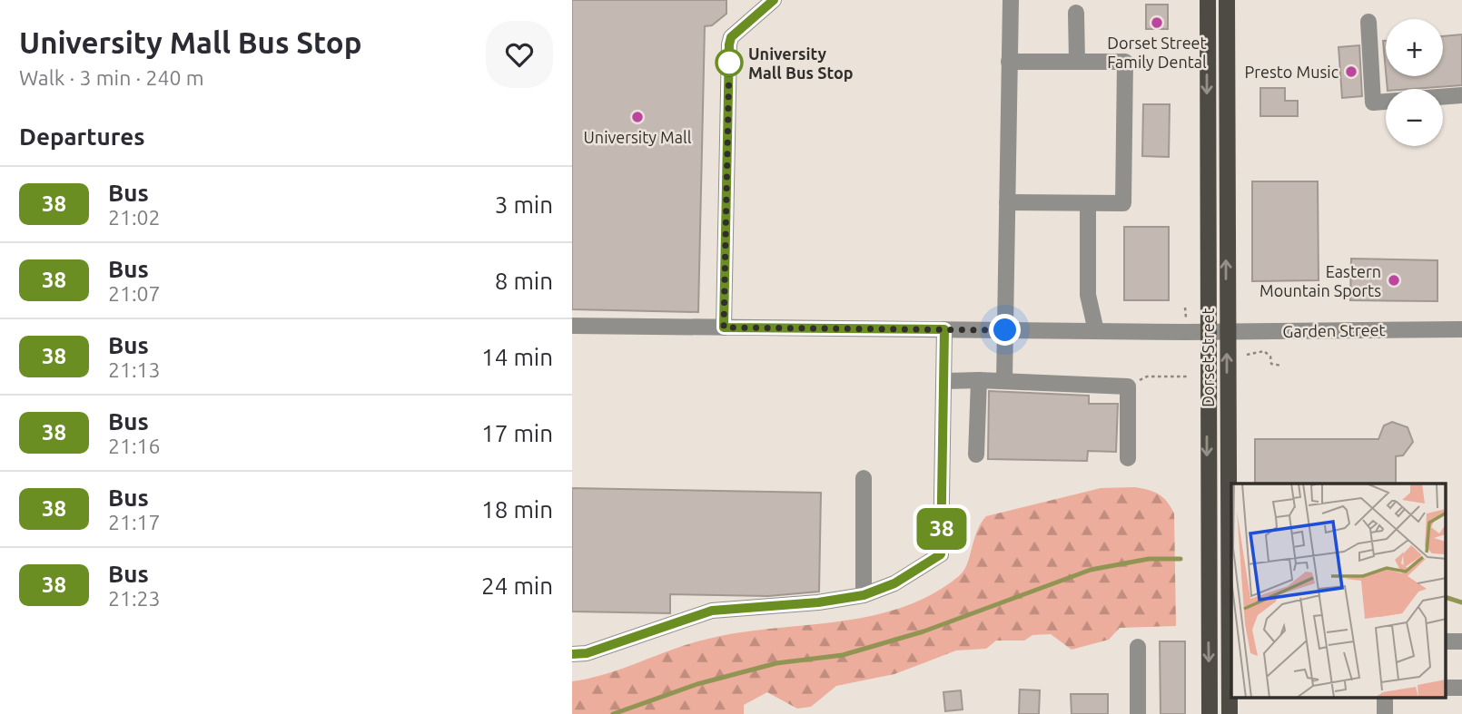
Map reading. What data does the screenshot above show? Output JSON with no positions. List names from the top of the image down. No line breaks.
{"streets":{"main road":["Dorset Street"],"street":["Garden Street"]},"crossings":[["Garden Street","Dorset Street"]],"places":["Dorset Street Family Dental","University Mall Bus Stop","Presto Music","University Mall","Eastern Mountain Sports"],"lines":["bus line 38"],"page":{"heading":[["University Mall Bus Stop","Walk · 3 min · 240 m"],"Departures"],"on_map":"38","map_buttons":["+","−"],"list":[{"mark":"38","name":"Bus","note":"21:02","value":"3 min"},{"mark":"38","name":"Bus","note":"21:07","value":"8 min"},{"mark":"38","name":"Bus","note":"21:13","value":"14 min"},{"mark":"38","name":"Bus","note":"21:16","value":"17 min"},{"mark":"38","name":"Bus","note":"21:17","value":"18 min"},{"mark":"38","name":"Bus","note":"21:23","value":"24 min"}]}}
